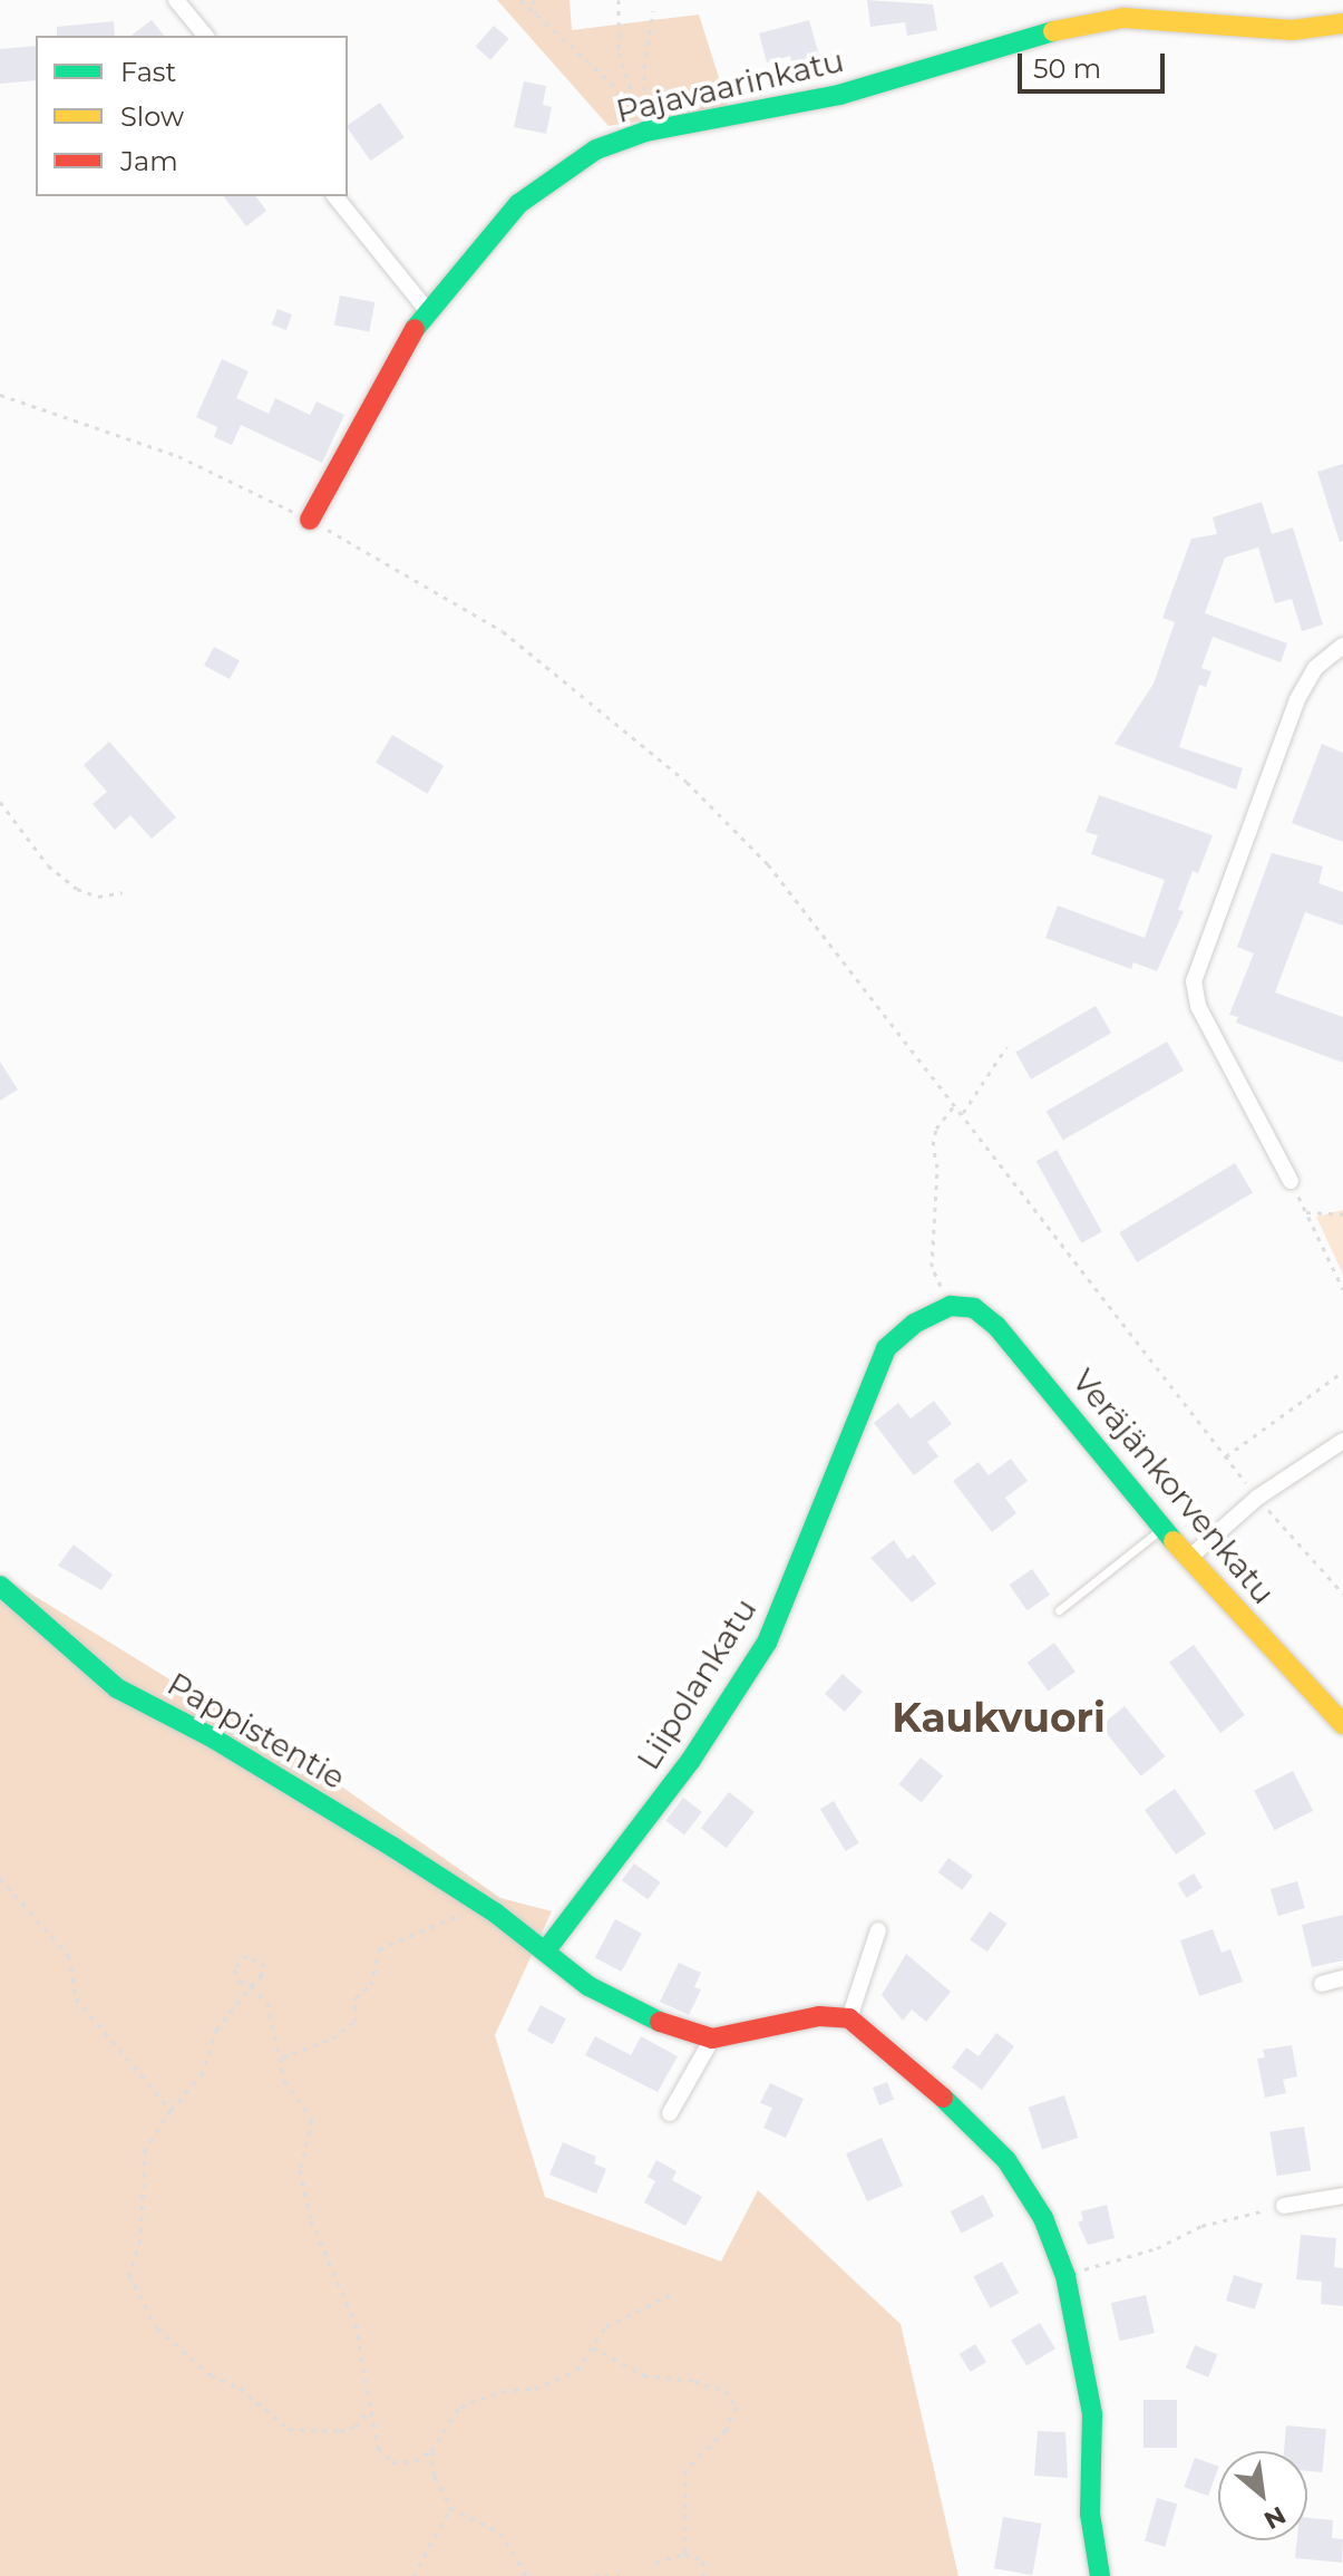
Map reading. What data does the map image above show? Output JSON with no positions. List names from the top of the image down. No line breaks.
{"streets":{"street":["Pajavaarinkatu","Veräjänkorvenkatu","Liipolankatu","Pappistentie"]},"crossings":[["Veräjänkorvenkatu","Liipolankatu"],["Liipolankatu","Pappistentie"]],"districts":["Kaukvuori"],"legend":["Fast","Slow","Jam"],"scale_bar":"50 m","north":"bottom right"}
